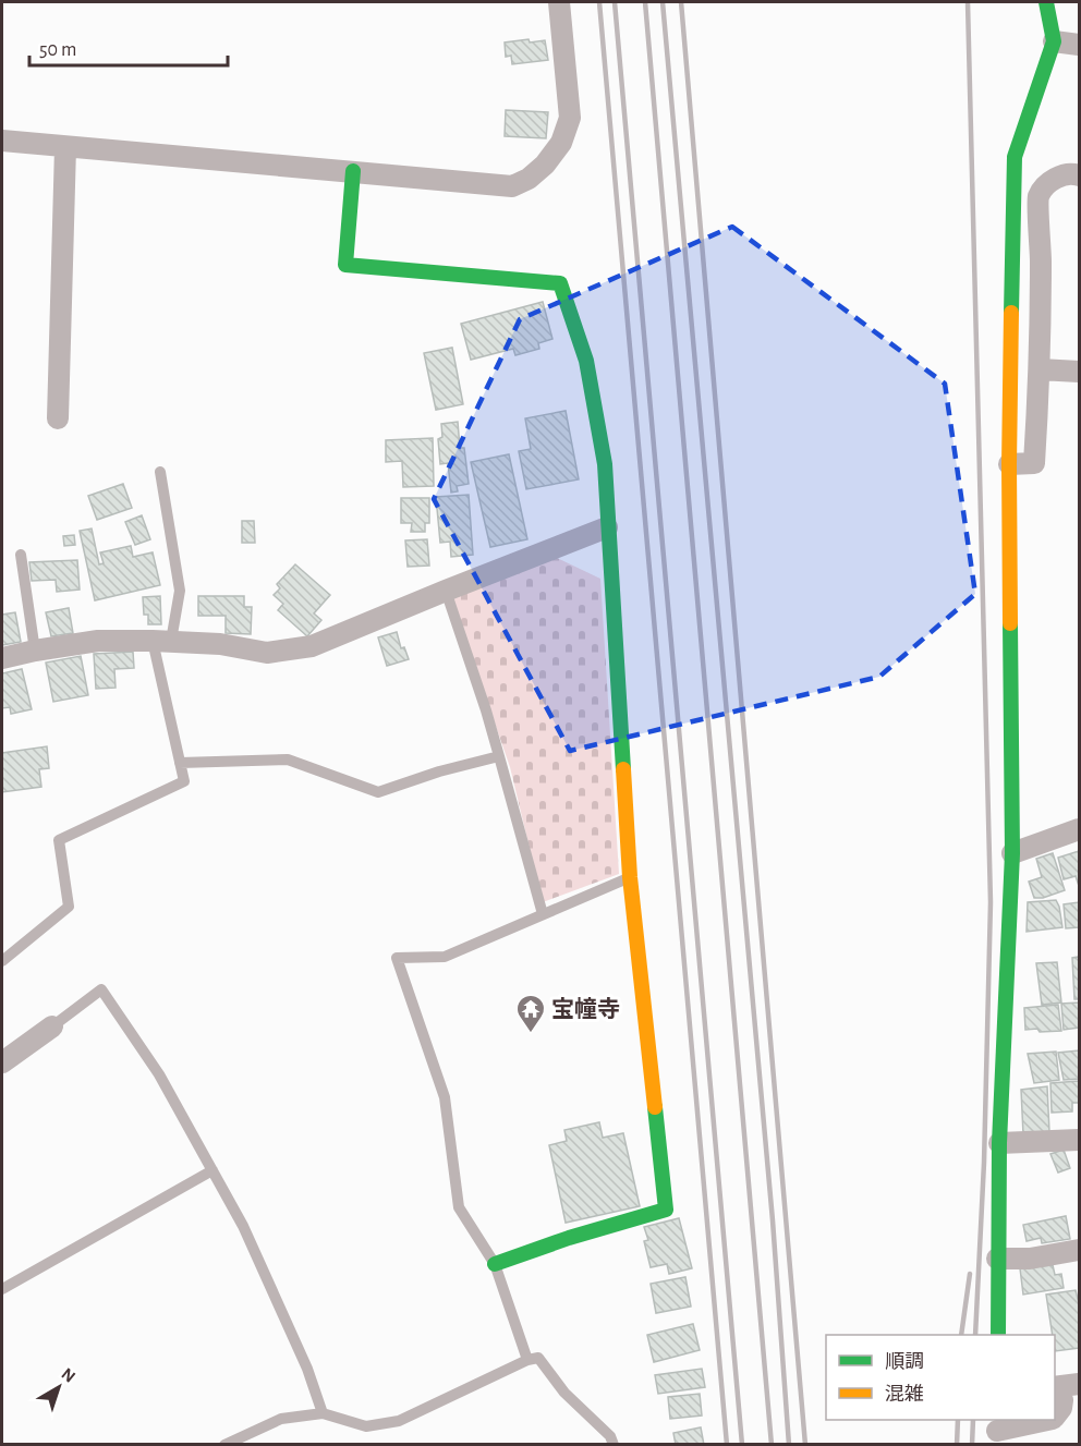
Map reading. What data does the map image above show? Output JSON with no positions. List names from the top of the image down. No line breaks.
{"places":{"temple":["宝幢寺"]},"legend":["順調","混雑"],"scale_bar":"50 m","north":"top right"}
